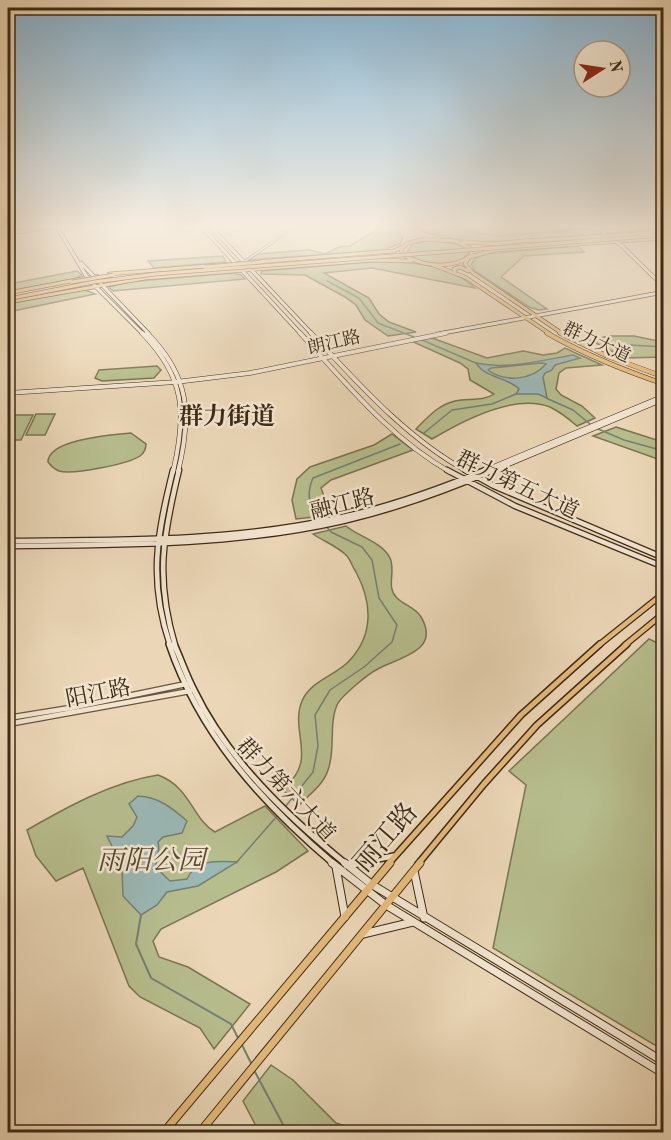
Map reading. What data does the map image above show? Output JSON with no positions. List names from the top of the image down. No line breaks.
{"streets":{"main road":["朗江路","群力大道","群力第五大道","融江路","群力第六大道","丽江路"],"street":["阳江路"]},"crossings":[["朗江路","群力大道"],["朗江路","群力第五大道"],["朗江路","群力第六大道"],["群力第五大道","融江路"],["融江路","群力第六大道"],["阳江路","群力第六大道"],["群力第六大道","丽江路"]],"districts":["群力街道"],"parks":["雨阳公园"],"north":"right"}
